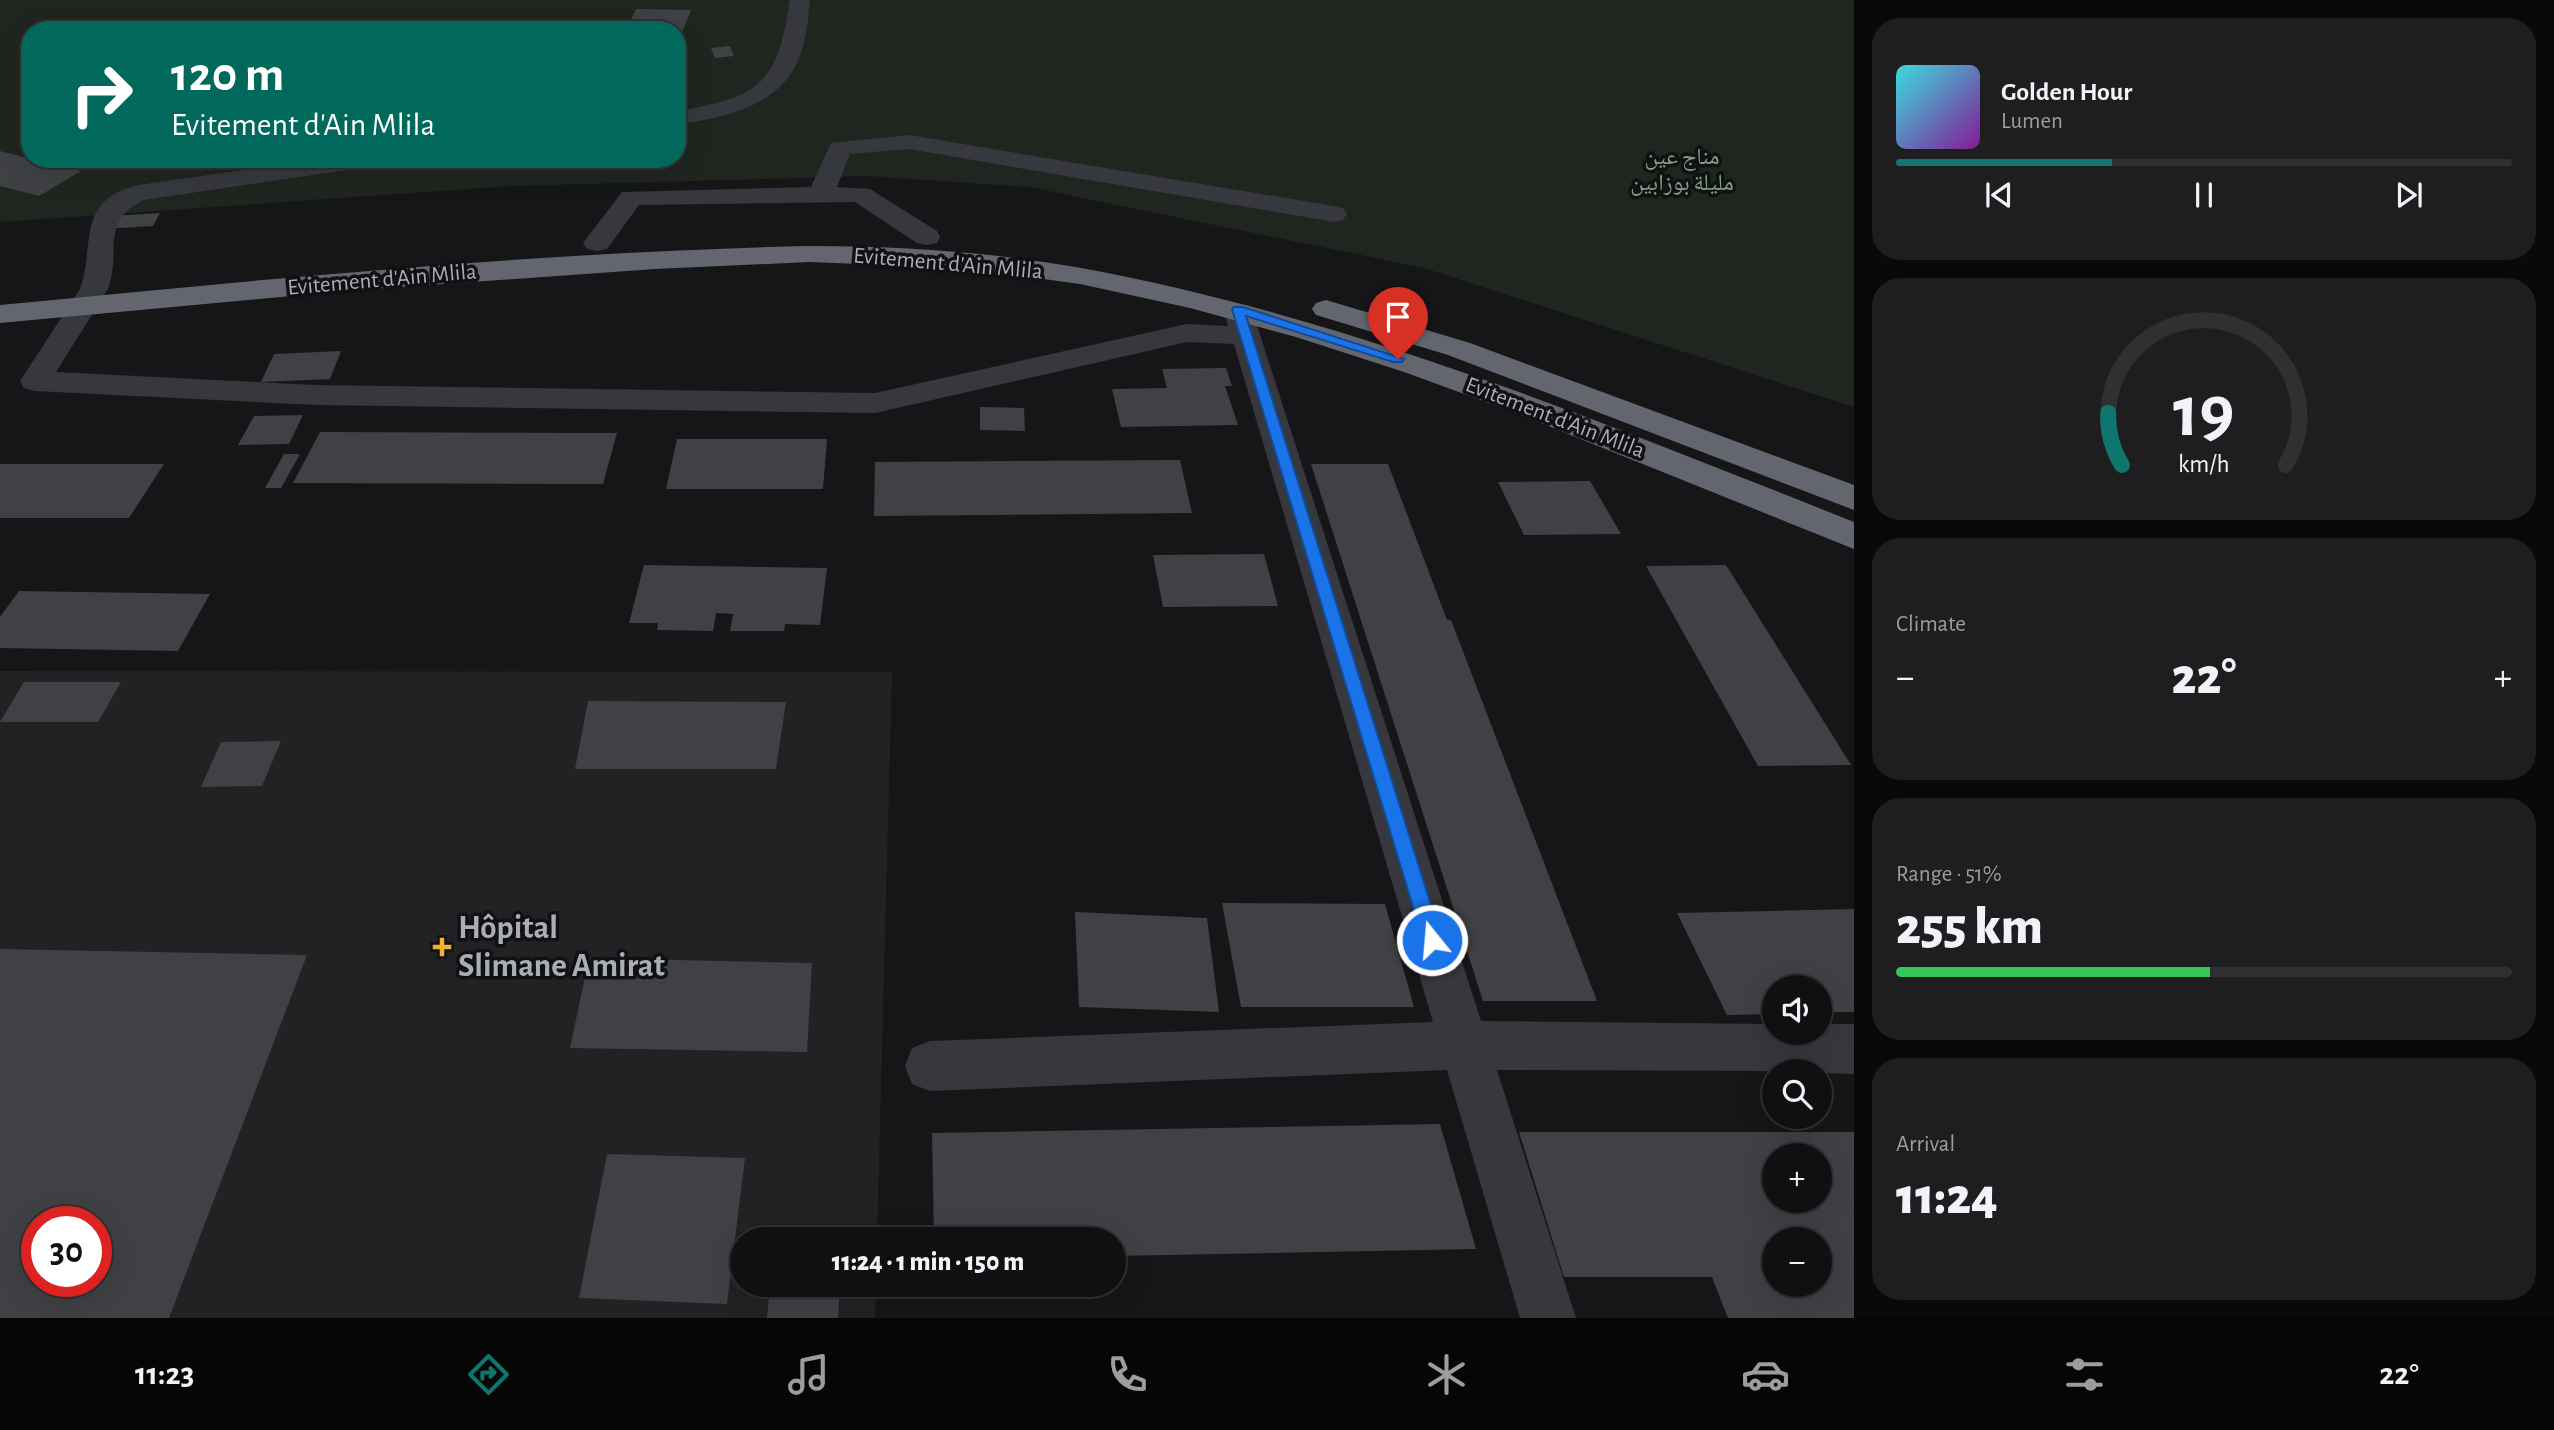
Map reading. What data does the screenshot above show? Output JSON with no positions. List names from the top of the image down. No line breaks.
{"streets":{"highway":["Evitement d'Ain Mlila"]},"parks":["مناج عين مليلة بوزابين"],"places":{"health":["Hôpital Slimane Amirat"]},"page":{"turn":["120 m","Evitement d'Ain Mlila"],"song":["Golden Hour","Lumen"],"tile":["Climate",["Range · 51%","255 km"],["Arrival","11:24"]],"heat":["−","22°","+"],"map_buttons":["+","−"],"limit":"30","trip":"11:24 · 1 min · 150 m","tabs":["11:23","22°"],"gauge":["19","km/h"]}}
